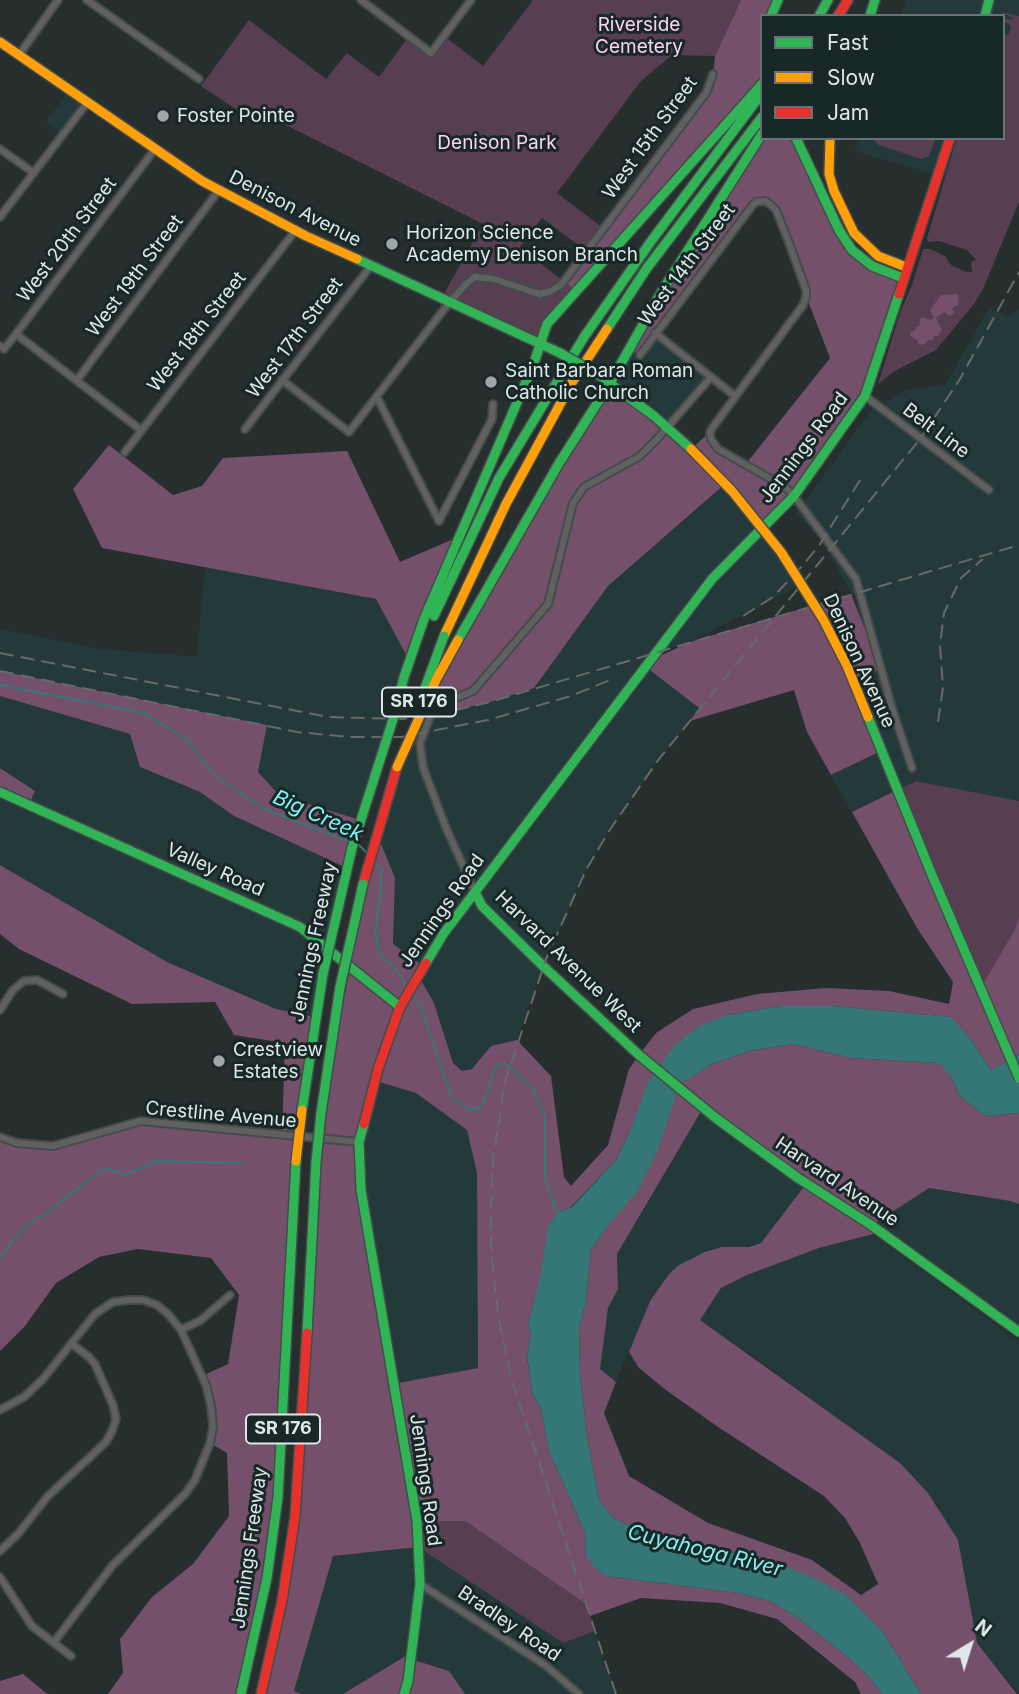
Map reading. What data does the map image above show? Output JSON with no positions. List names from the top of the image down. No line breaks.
{"streets":{"main road":["Denison Avenue","Jennings Road","SR 176","Valley Road","Jennings Freeway","Harvard Avenue West","Harvard Avenue"],"street":["West 15th Street","West 20th Street","West 14th Street","West 19th Street","West 18th Street","West 17th Street","Belt Line","Crestline Avenue","Bradley Road"]},"crossings":[["West 15th Street","Denison Avenue"],["Denison Avenue","West 20th Street"],["Denison Avenue","West 19th Street"],["Denison Avenue","West 18th Street"],["Denison Avenue","West 17th Street"],["Belt Line","Jennings Road"],["Jennings Road","Valley Road"],["Jennings Road","Harvard Avenue West"],["Jennings Road","Crestline Avenue"],["Jennings Road","Bradley Road"],["Harvard Avenue West","Harvard Avenue"]],"water":["Big Creek","Cuyahoga River"],"parks":["Riverside Cemetery","Denison Park"],"places":["Foster Pointe","Horizon Science Academy Denison Branch","Saint Barbara Roman Catholic Church","Crestview Estates"],"legend":["Fast","Slow","Jam"],"north":"top right"}
